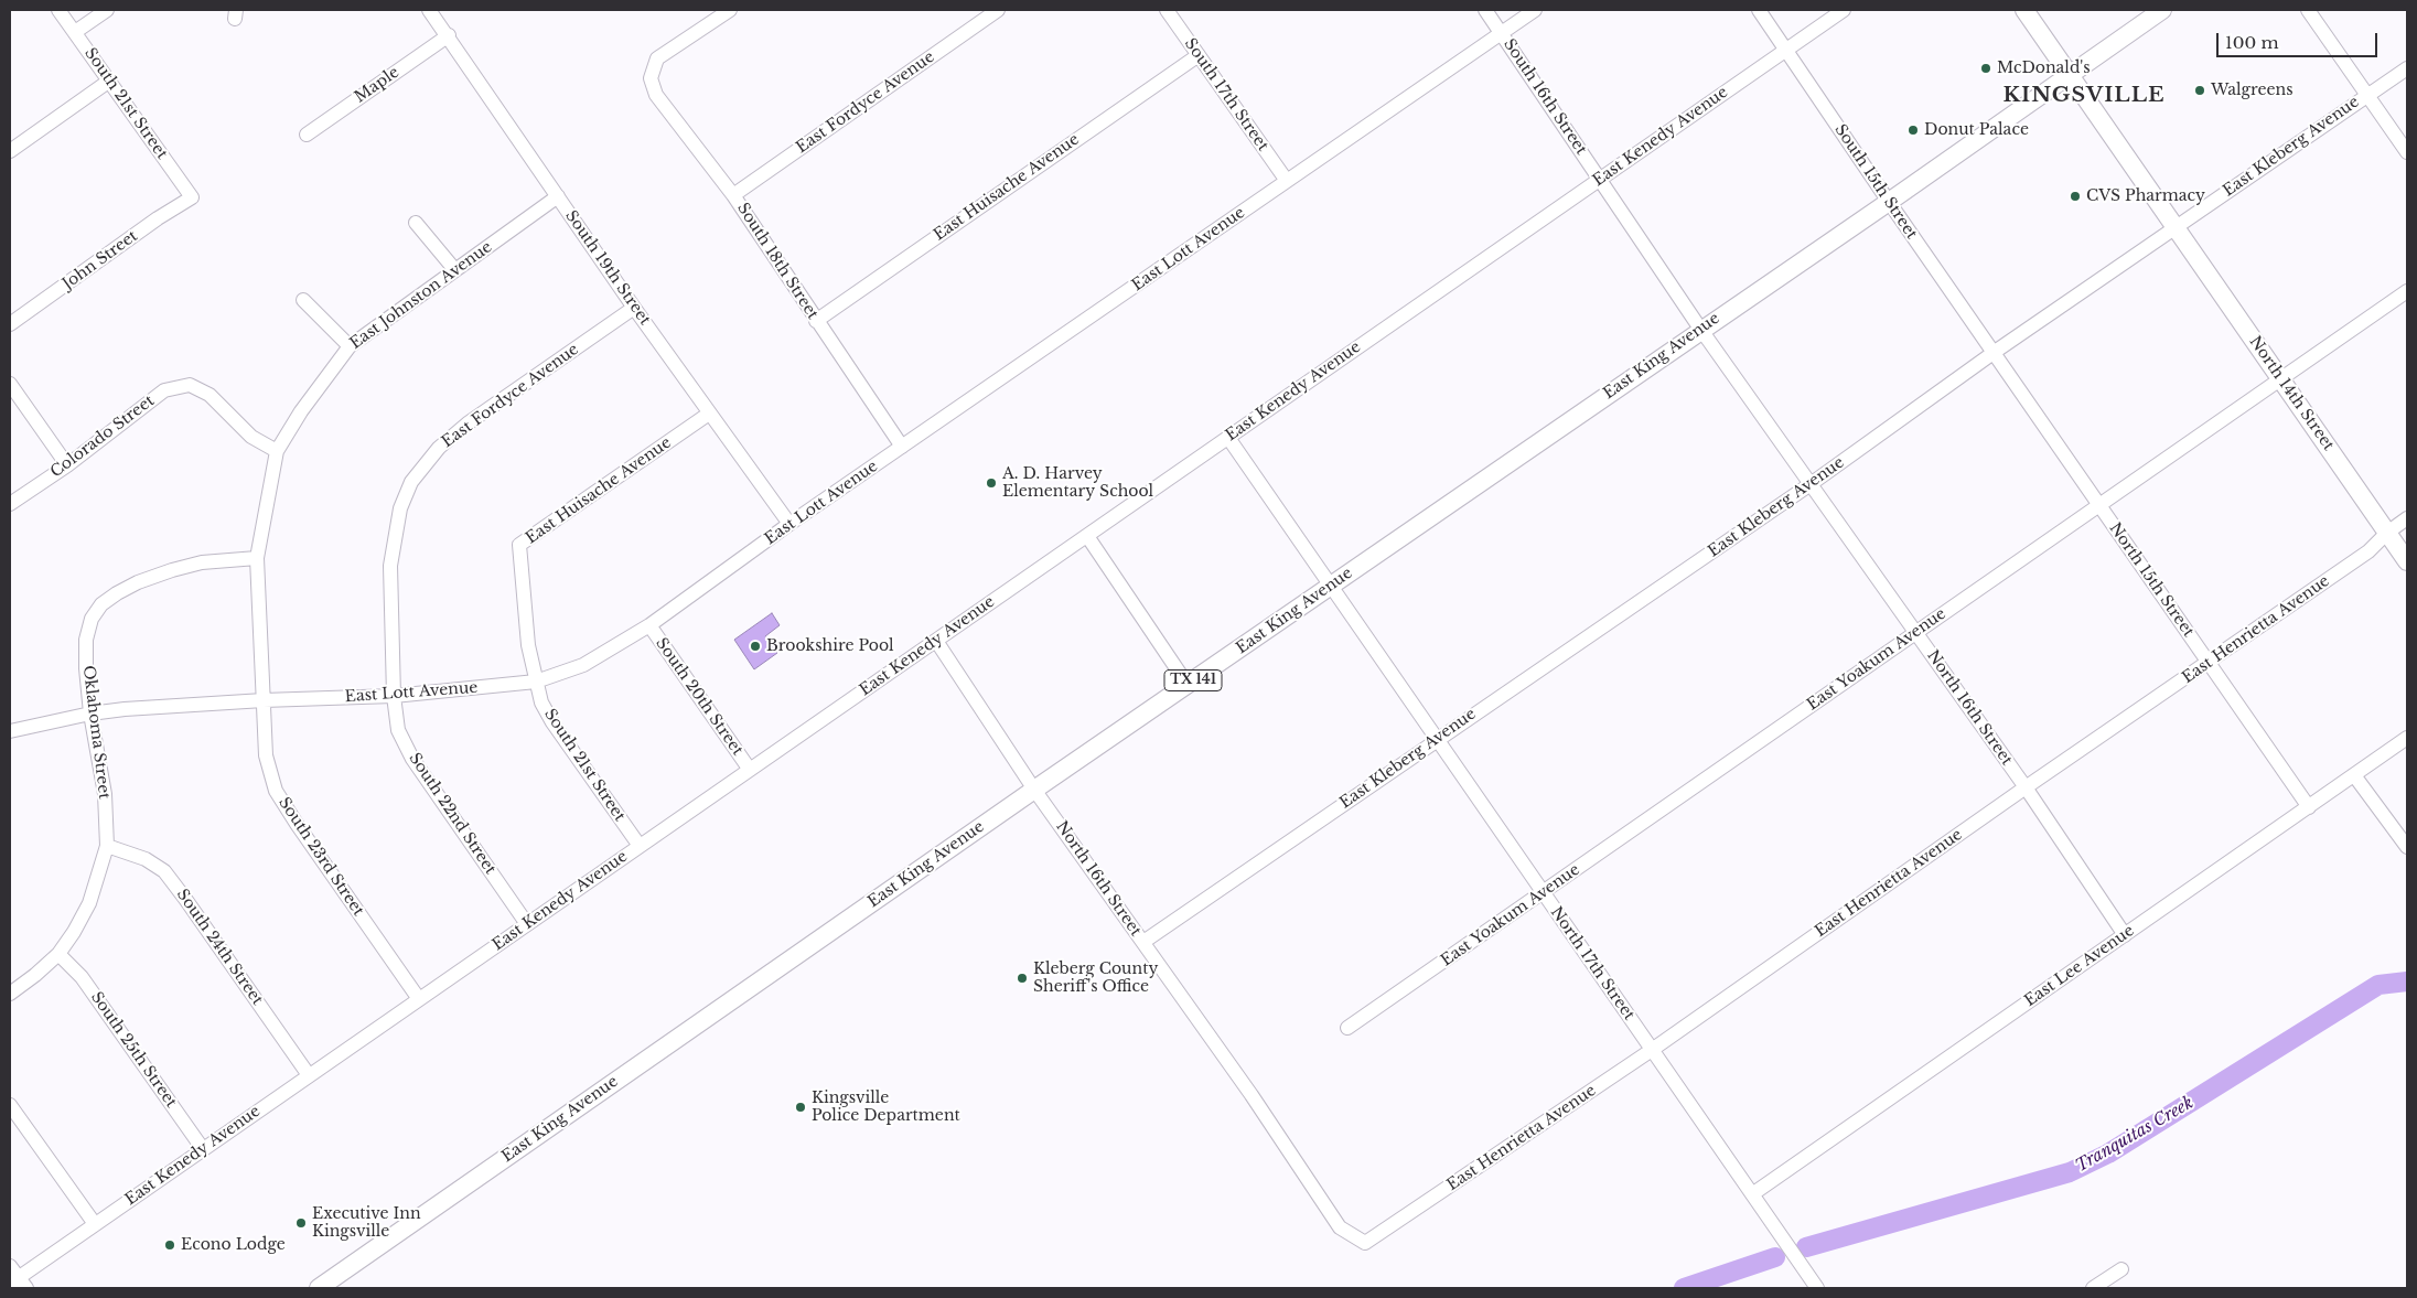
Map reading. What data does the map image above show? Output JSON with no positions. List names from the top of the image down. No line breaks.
{"streets":{"main road":["East King Avenue","North 14th Street","TX 141"],"street":["Maple","South 17th Street","South 16th Street","East Fordyce Avenue","South 21st Street","East Kenedy Avenue","East Kleberg Avenue","South 15th Street","East Huisache Avenue","East Lott Avenue","John Street","South 18th Street","South 19th Street","East Johnston Avenue","Colorado Street","North 15th Street","East Henrietta Avenue","East Yoakum Avenue","South 20th Street","North 16th Street","Oklahoma Street","South 22nd Street","South 23rd Street","South 24th Street","North 17th Street","East Lee Avenue","South 25th Street"]},"crossings":[["Maple","South 19th Street"],["South 17th Street","East Huisache Avenue"],["South 17th Street","East Lott Avenue"],["South 16th Street","East Kenedy Avenue"],["South 16th Street","East Kleberg Avenue"],["South 16th Street","East Lott Avenue"],["South 16th Street","East King Avenue"],["South 16th Street","North 16th Street"],["East Fordyce Avenue","East Lott Avenue"],["East Fordyce Avenue","South 18th Street"],["East Fordyce Avenue","South 19th Street"],["East Fordyce Avenue","South 22nd Street"],["South 21st Street","East Kenedy Avenue"],["South 21st Street","East Huisache Avenue"],["South 21st Street","East Lott Avenue"],["South 21st Street","John Street"],["East Kenedy Avenue","South 15th Street"],["East Kenedy Avenue","South 20th Street"],["East Kenedy Avenue","North 16th Street"],["East Kenedy Avenue","South 22nd Street"],["East Kenedy Avenue","South 23rd Street"],["East Kenedy Avenue","South 24th Street"],["East Kenedy Avenue","South 25th Street"],["East Kleberg Avenue","South 15th Street"],["East Kleberg Avenue","North 14th Street"],["East Kleberg Avenue","North 15th Street"],["East Kleberg Avenue","North 16th Street"],["East Kleberg Avenue","North 17th Street"],["South 15th Street","East King Avenue"],["South 15th Street","North 15th Street"],["East Huisache Avenue","East Lott Avenue"],["East Huisache Avenue","South 18th Street"],["East Huisache Avenue","South 19th Street"],["East Lott Avenue","South 18th Street"],["East Lott Avenue","South 19th Street"],["East Lott Avenue","East Johnston Avenue"],["East Lott Avenue","South 20th Street"],["East Lott Avenue","Oklahoma Street"],["East Lott Avenue","South 22nd Street"],["East Lott Avenue","South 23rd Street"],["South 19th Street","East Johnston Avenue"],["East Johnston Avenue","Colorado Street"],["East Johnston Avenue","Oklahoma Street"],["East Johnston Avenue","South 23rd Street"],["East King Avenue","North 14th Street"],["East King Avenue","North 16th Street"],["East King Avenue","North 17th Street"],["North 14th Street","East Henrietta Avenue"],["North 14th Street","East Yoakum Avenue"],["North 15th Street","East Henrietta Avenue"],["North 15th Street","East Yoakum Avenue"],["North 15th Street","East Lee Avenue"],["East Henrietta Avenue","North 16th Street"],["East Henrietta Avenue","North 17th Street"],["East Yoakum Avenue","North 16th Street"],["East Yoakum Avenue","North 17th Street"],["North 16th Street","East Lee Avenue"],["Oklahoma Street","South 24th Street"],["Oklahoma Street","South 25th Street"],["North 17th Street","East Lee Avenue"]],"districts":["KINGSVILLE"],"water":["Tranquitas Creek"],"places":["McDonald's","Walgreens","Donut Palace","CVS Pharmacy","A. D. Harvey Elementary School","Brookshire Pool","Kleberg County Sheriff's Office","Kingsville Police Department","Executive Inn Kingsville","Econo Lodge"],"scale_bar":"100 m"}
